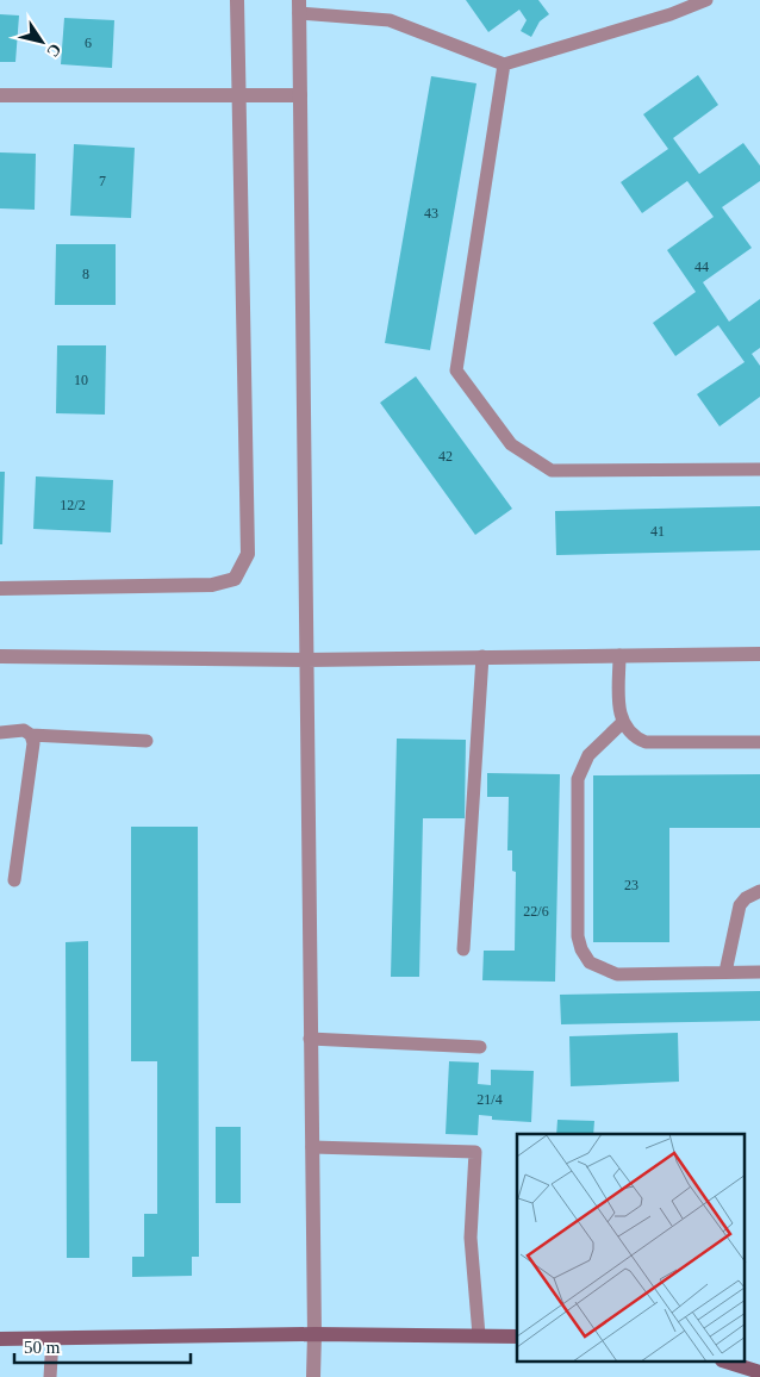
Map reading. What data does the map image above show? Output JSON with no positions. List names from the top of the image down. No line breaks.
{"house_numbers":["6","7","43","44","8","10","42","12/2","41","23","22/6","21/4"],"scale_bar":"50 m","north":"bottom right"}
